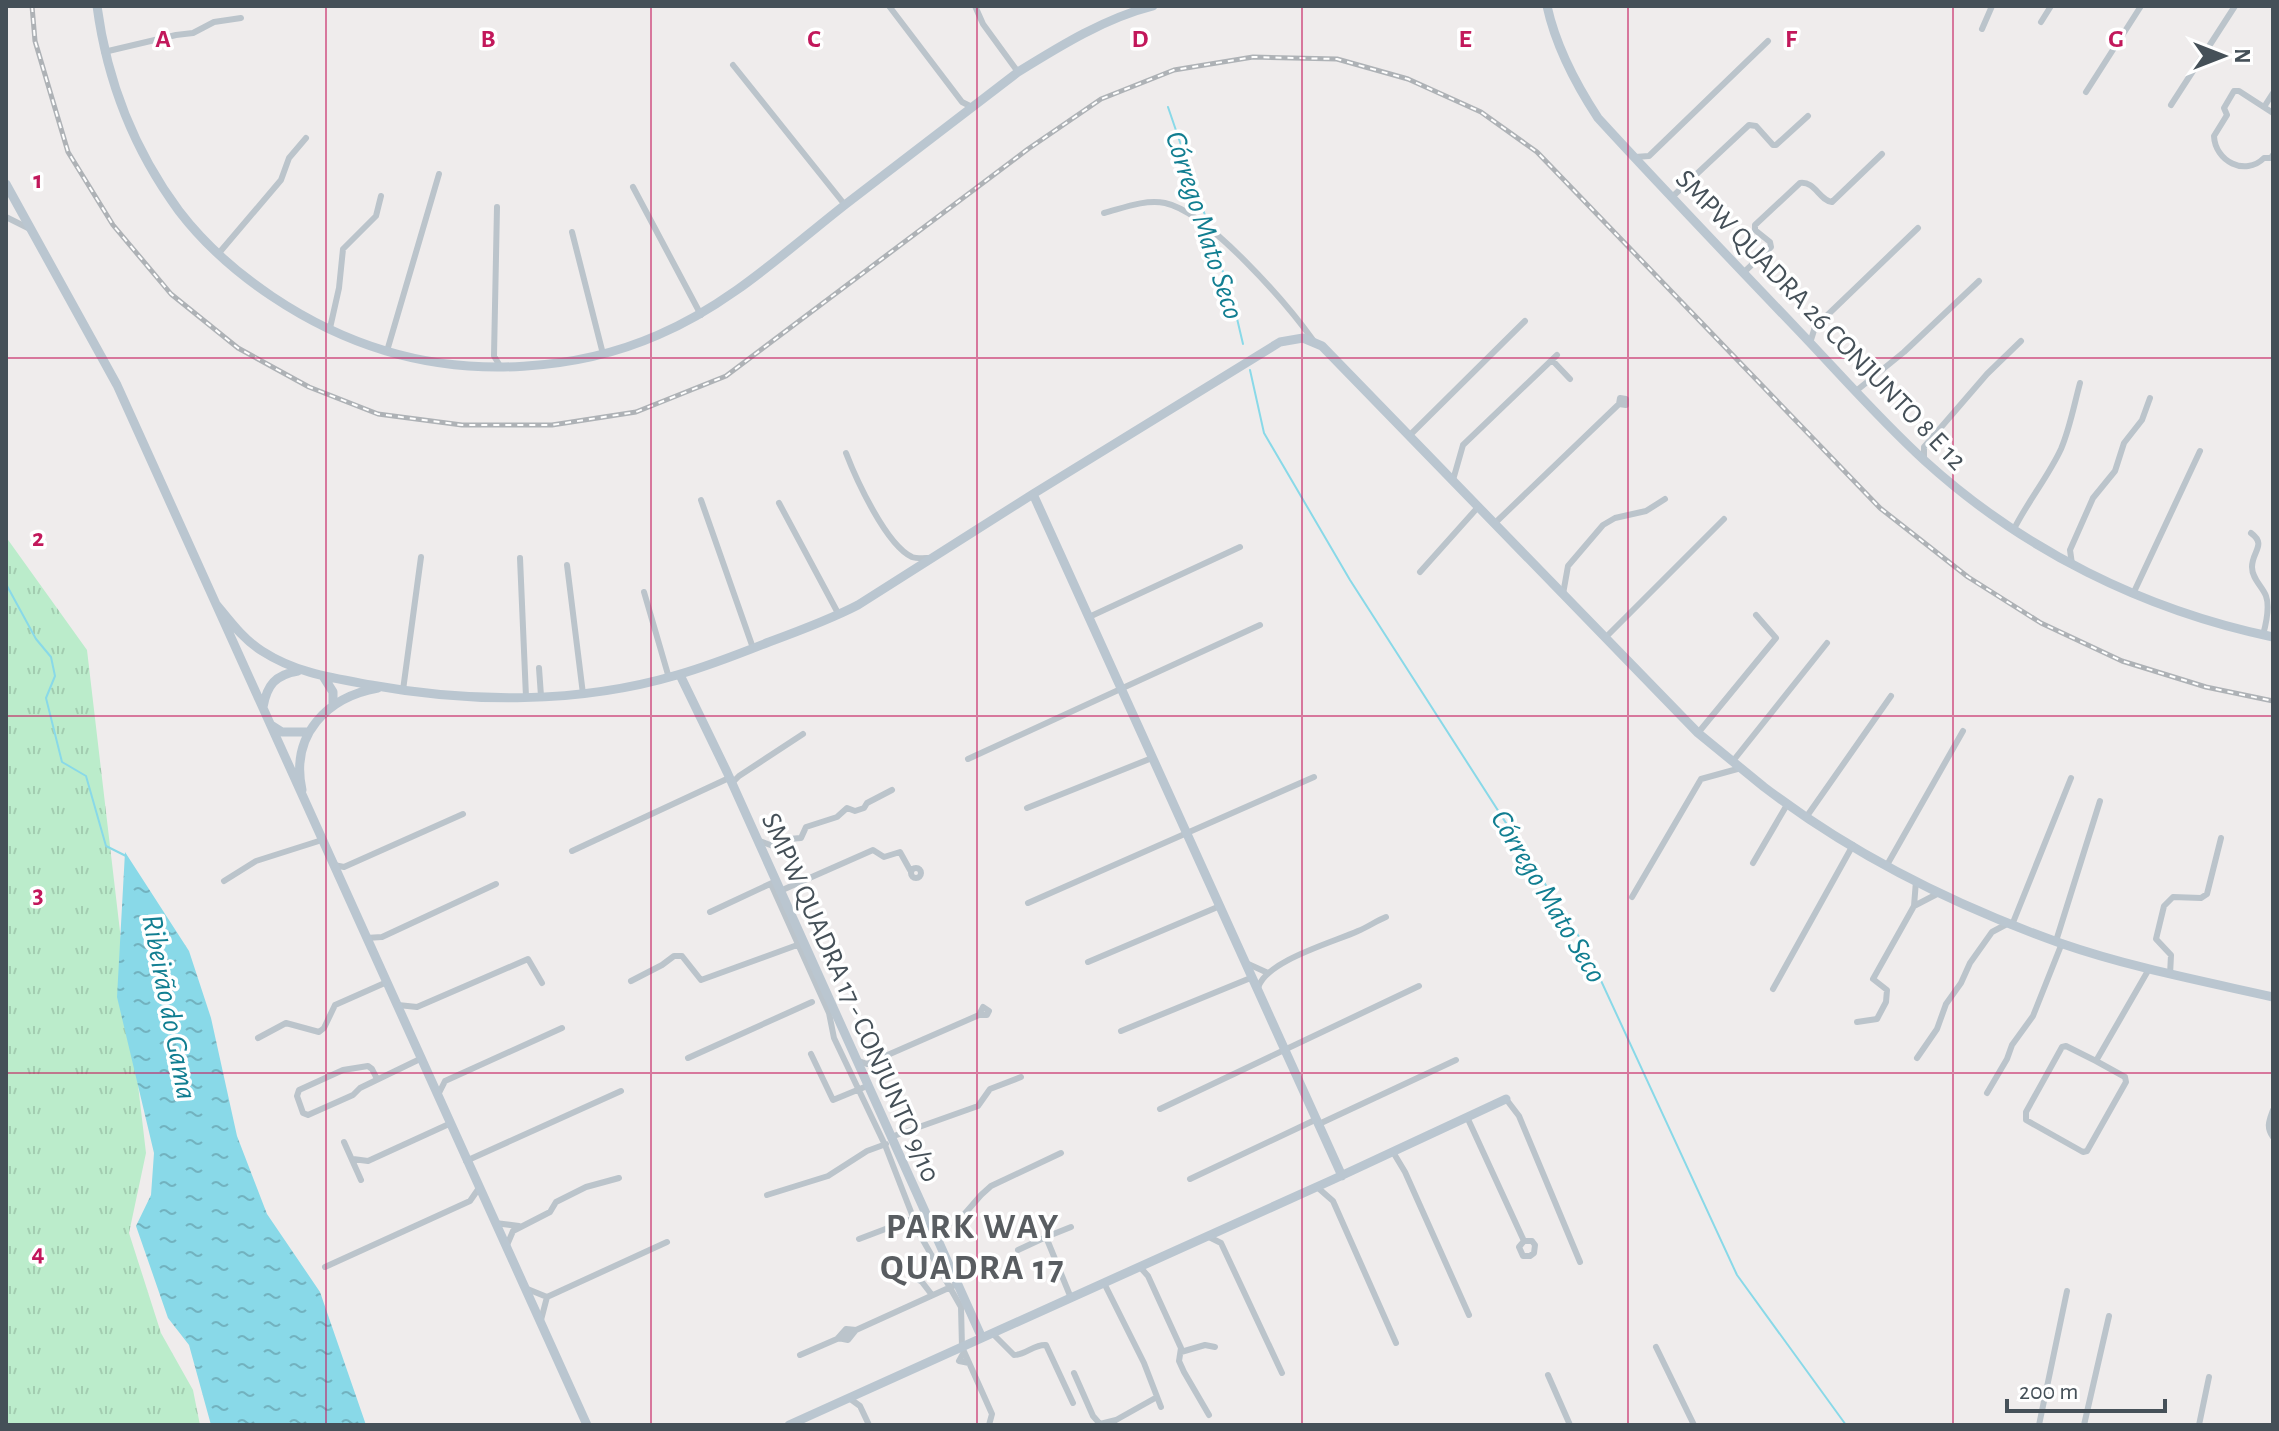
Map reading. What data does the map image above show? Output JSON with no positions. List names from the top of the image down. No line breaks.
{"streets":{"street":["SMPW QUADRA 26 CONJUNTO 8 E 12","SMPW QUADRA 17 - CONJUNTO 9/10"]},"districts":["PARK WAY QUADRA 17"],"water":["Córrego Mato Seco","Ribeirão do Gama"],"scale_bar":"200 m","north":"right","grid":{"columns":["A","B","C","D","E","F","G"],"rows":["1","2","3","4"]}}
